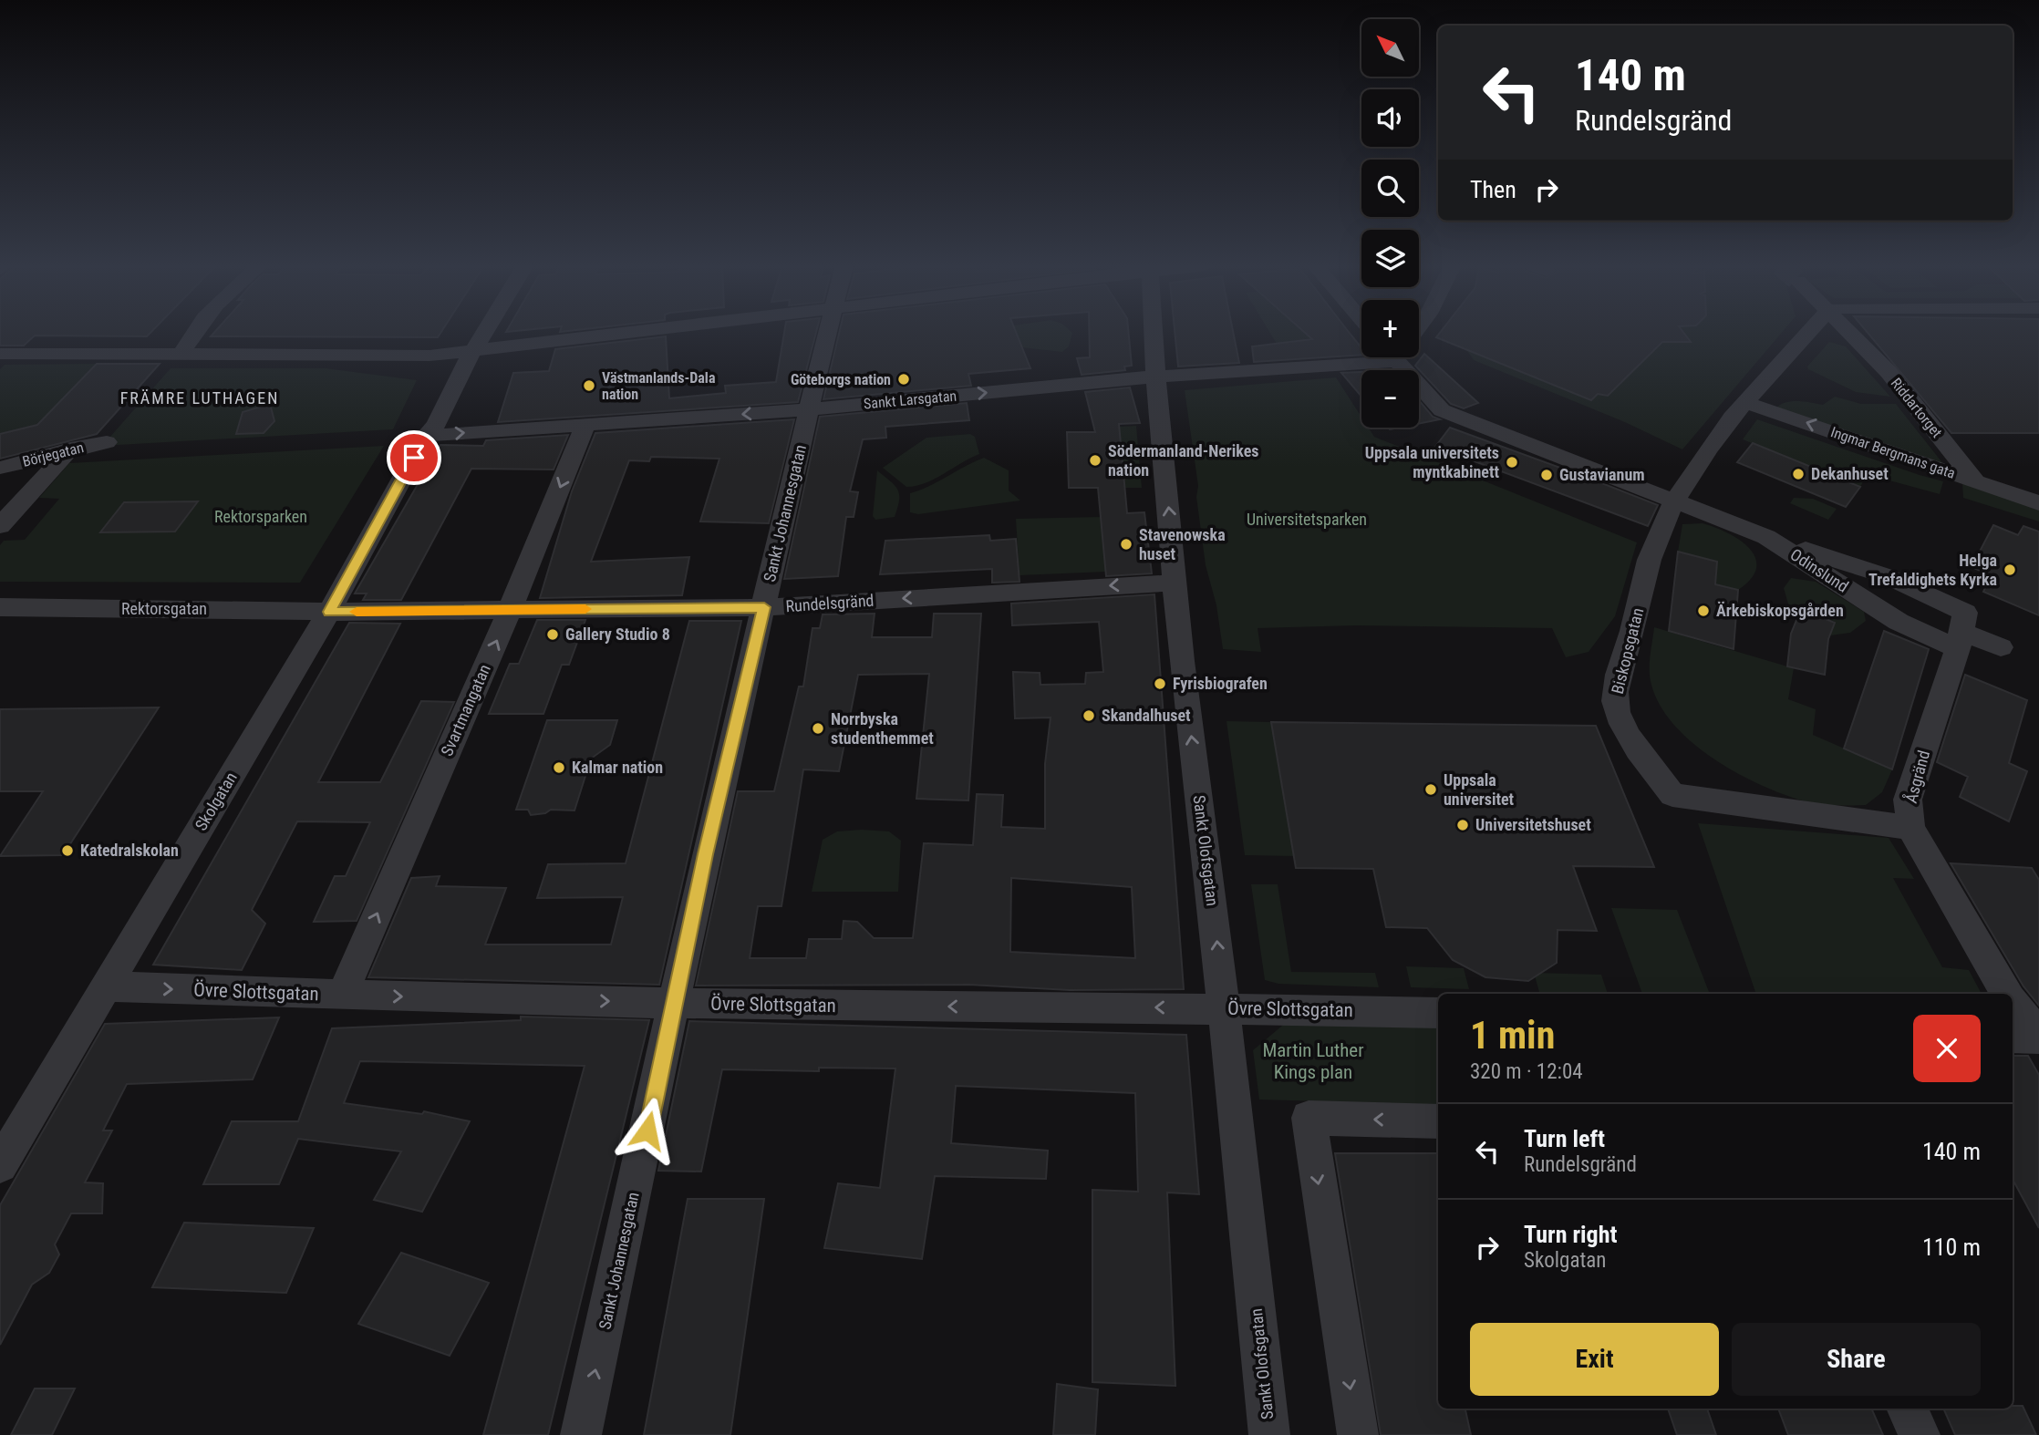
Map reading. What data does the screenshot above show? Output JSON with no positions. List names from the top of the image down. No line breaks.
{"streets":{"street":["Sankt Larsgatan","Riddartorget","Ingmar Bergmans gata","Börjegatan","Sankt Johannesgatan","Odinslund","Rundelsgränd","Rektorsgatan","Biskopsgatan","Svartmangatan","Åsgränd","Skolgatan","Sankt Olofsgatan","Övre Slottsgatan"]},"crossings":[["Sankt Larsgatan","Sankt Johannesgatan"],["Sankt Larsgatan","Svartmangatan"],["Sankt Larsgatan","Skolgatan"],["Sankt Larsgatan","Sankt Olofsgatan"],["Riddartorget","Ingmar Bergmans gata"],["Ingmar Bergmans gata","Biskopsgatan"],["Sankt Johannesgatan","Rundelsgränd"],["Sankt Johannesgatan","Övre Slottsgatan"],["Odinslund","Biskopsgatan"],["Odinslund","Åsgränd"],["Rundelsgränd","Rektorsgatan"],["Rundelsgränd","Svartmangatan"],["Rundelsgränd","Skolgatan"],["Rundelsgränd","Sankt Olofsgatan"],["Rektorsgatan","Skolgatan"],["Biskopsgatan","Åsgränd"],["Svartmangatan","Övre Slottsgatan"],["Skolgatan","Övre Slottsgatan"],["Sankt Olofsgatan","Övre Slottsgatan"]],"one_way":["Sankt Johannesgatan","Rundelsgränd","Sankt Olofsgatan"],"districts":["FRÄMRE LUTHAGEN"],"parks":["Rektorsparken","Universitetsparken","Martin Luther Kings plan"],"places":["Göteborgs nation","Västmanlands-Dala nation","Södermanland-Nerikes nation","Uppsala universitets myntkabinett","Dekanhuset","Gustavianum","Stavenowska huset","Helga Trefaldighets Kyrka","Ärkebiskopsgården","Gallery Studio 8","Fyrisbiografen","Skandalhuset","Norrbyska studenthemmet","Kalmar nation","Uppsala universitet","Universitetshuset","Katedralskolan"],"north":"top left","page":{"map_buttons":["+","−"],"turn":["140 m","Rundelsgränd"],"then":"Then","heading":["1 min","320 m · 12:04"],"list":[{"name":"Turn left","note":"Rundelsgränd","value":"140 m"},{"name":"Turn right","note":"Skolgatan","value":"110 m"}],"buttons":["Exit","Share"]}}
